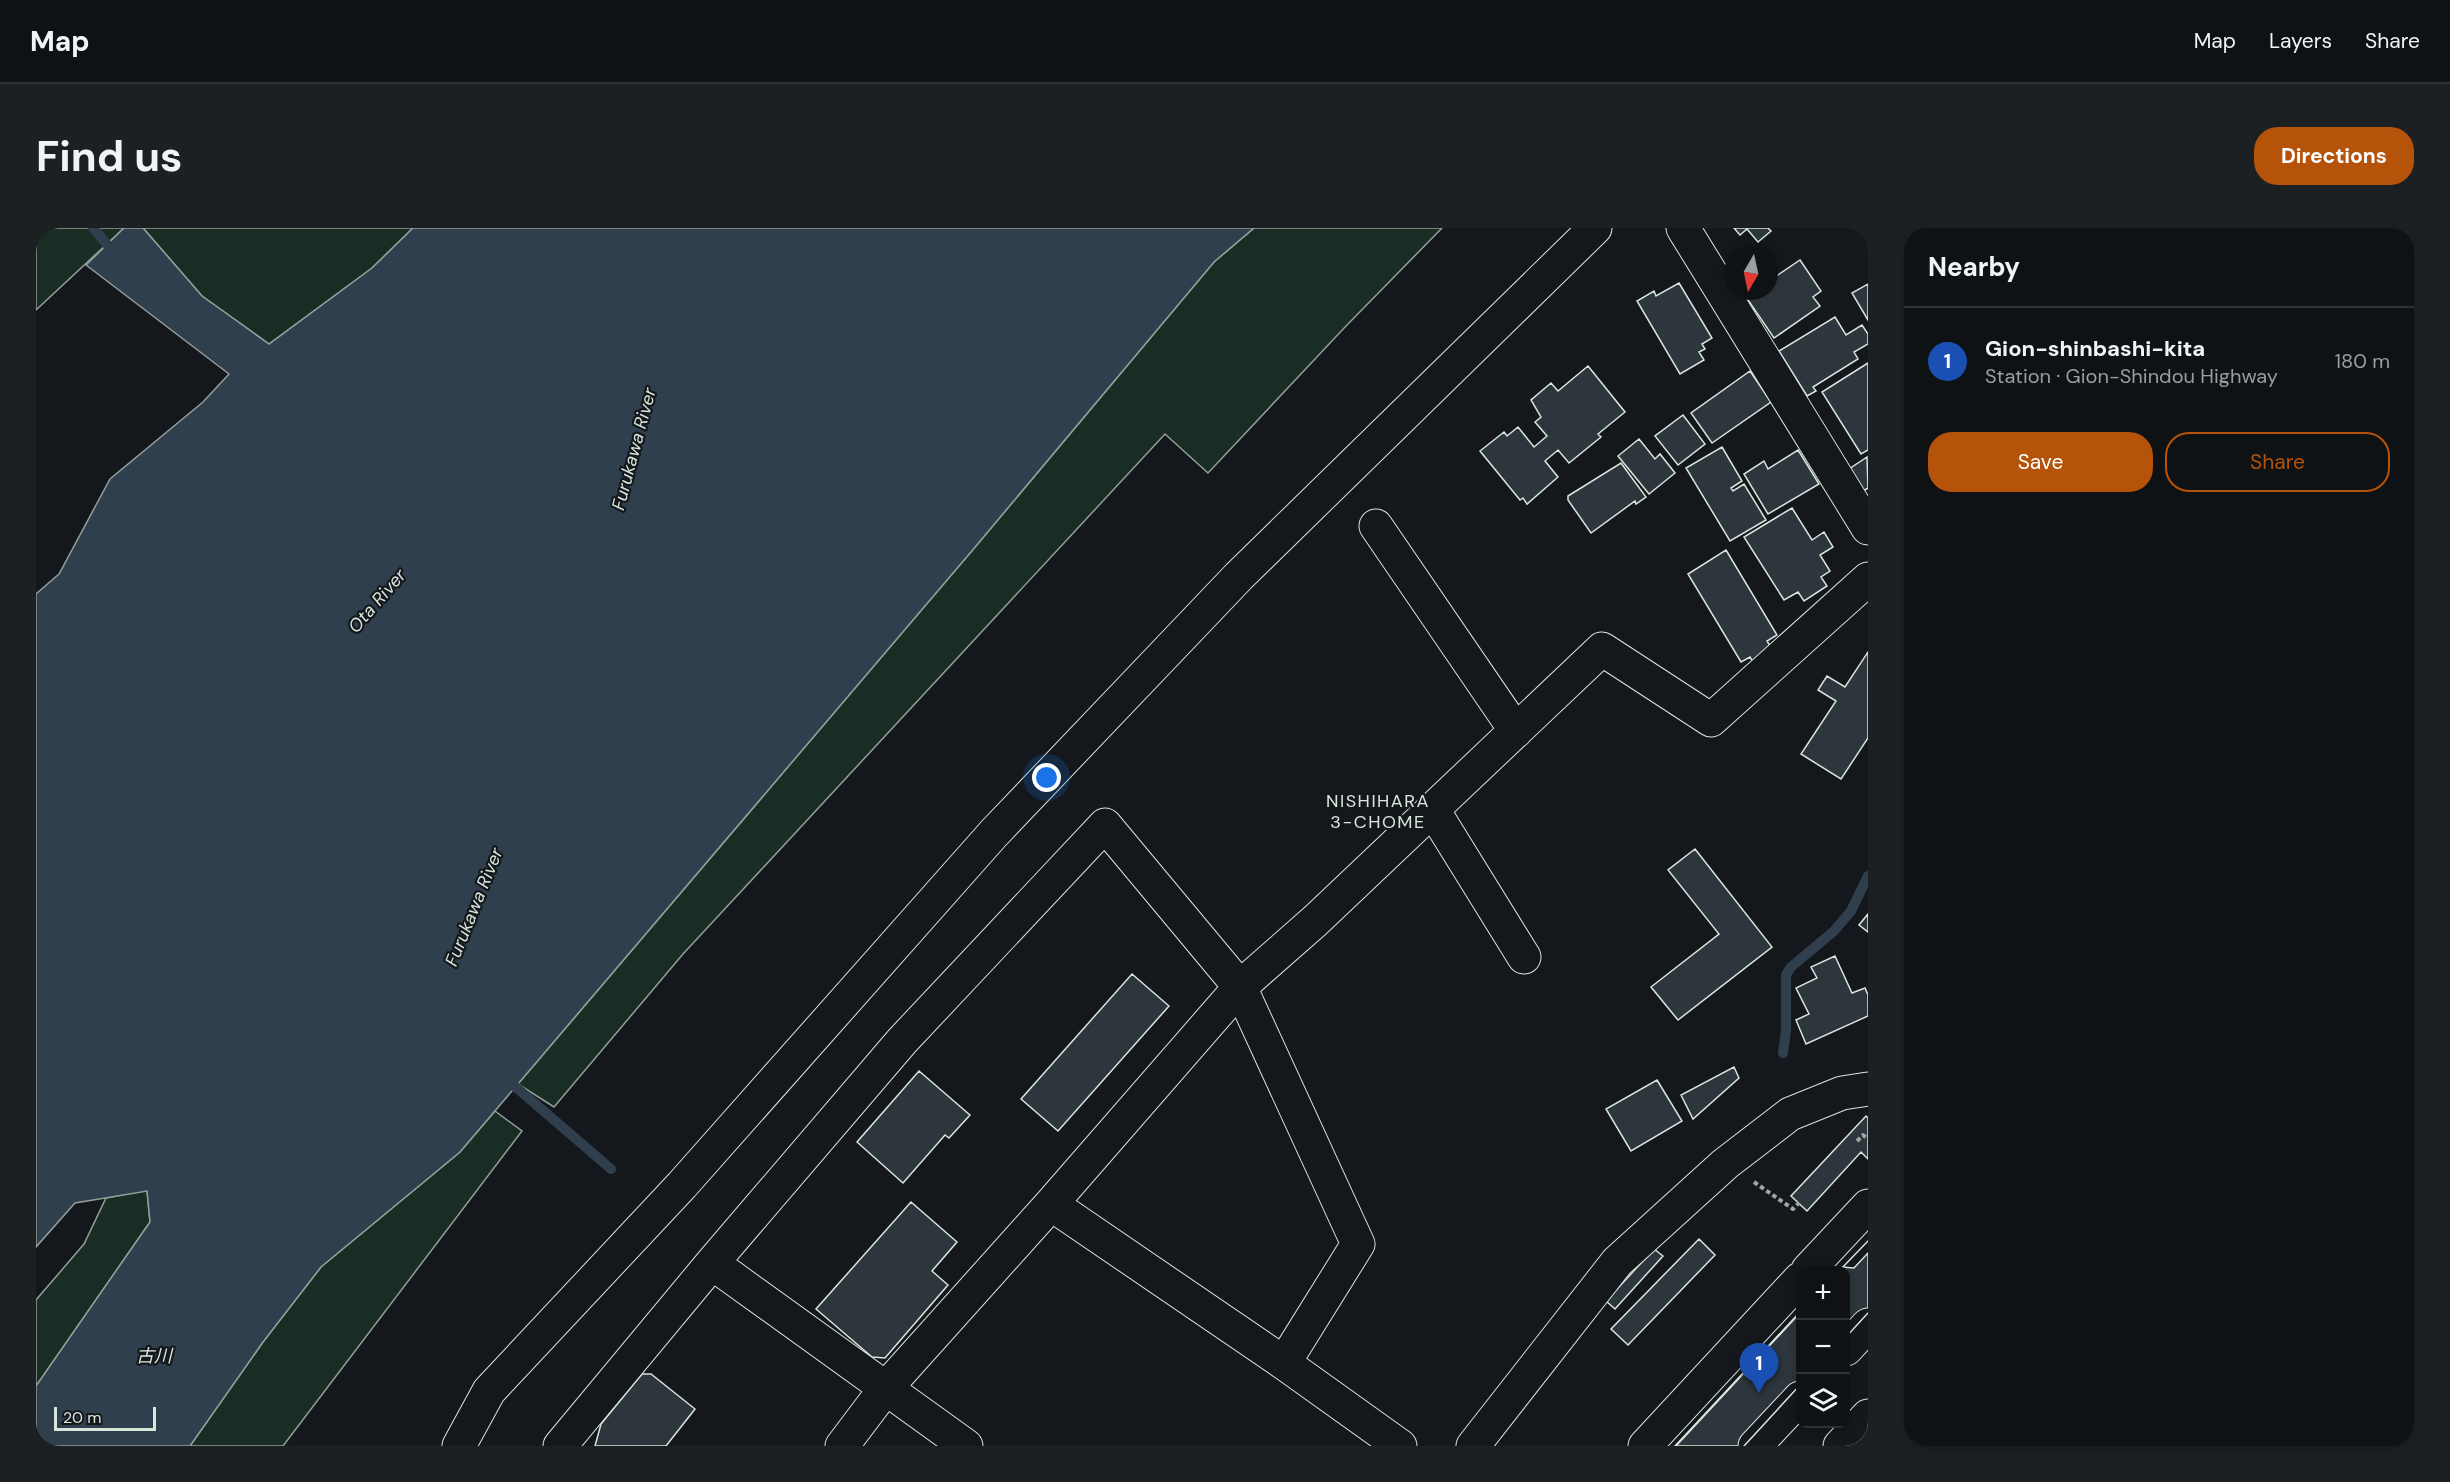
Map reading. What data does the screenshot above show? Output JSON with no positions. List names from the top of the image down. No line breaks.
{"districts":["NISHIHARA 3-CHOME"],"water":["Furukawa River","Ota River","古川"],"scale_bar":"20 m","north":"bottom","page":{"header":"Map","nav":["Map","Layers","Share"],"buttons":["Directions",["Save","Share"]],"title":"Find us","heading":"Nearby","list":[{"mark":"1","name":"Gion-shinbashi-kita","note":"Station · Gion-Shindou Highway","value":"180 m"}],"map_buttons":["+","−"],"pins":"1","scale":"20 m"}}
